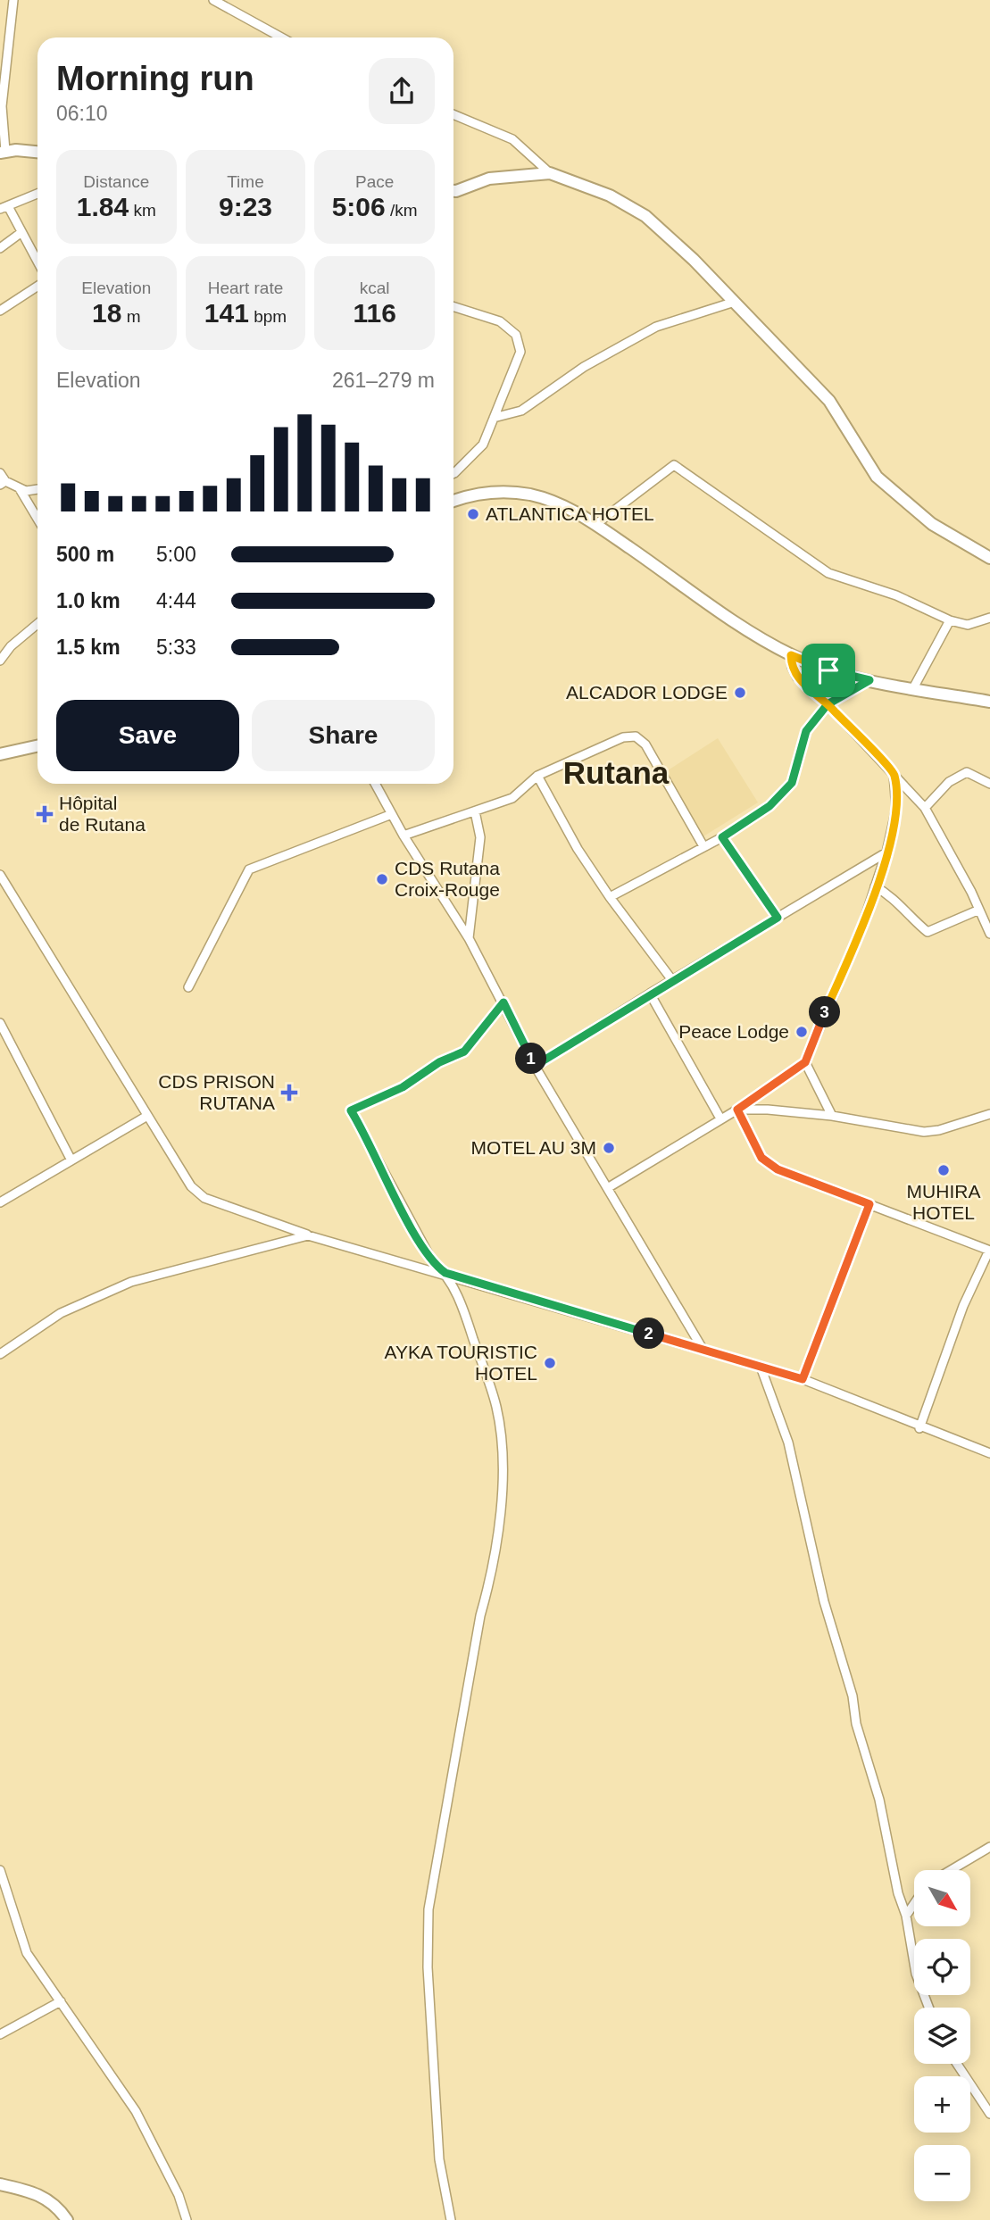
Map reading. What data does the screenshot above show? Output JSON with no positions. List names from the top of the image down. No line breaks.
{"districts":["Rutana"],"places":{"other":["ATLANTICA HOTEL","ALCADOR LODGE","CDS Rutana Croix-Rouge","Peace Lodge","MOTEL AU 3M","MUHIRA HOTEL","AYKA TOURISTIC HOTEL"],"health":["Hôpital de Rutana","CDS PRISON RUTANA"]},"north":"bottom right","page":{"heading":["Morning run","06:10"],"stats":[["Distance","1.84 km"],["Time","9:23"],["Pace","5:06 /km"],["Elevation","18 m"],["Heart rate","141 bpm"],["kcal","116"]],"chart":["Elevation","261–279 m"],"list":[{"name":"500 m","note":"5:00"},{"name":"1.0 km","note":"4:44"},{"name":"1.5 km","note":"5:33"}],"buttons":["Save","Share"],"pins":["3","1","2"],"map_buttons":["+","−"]}}
